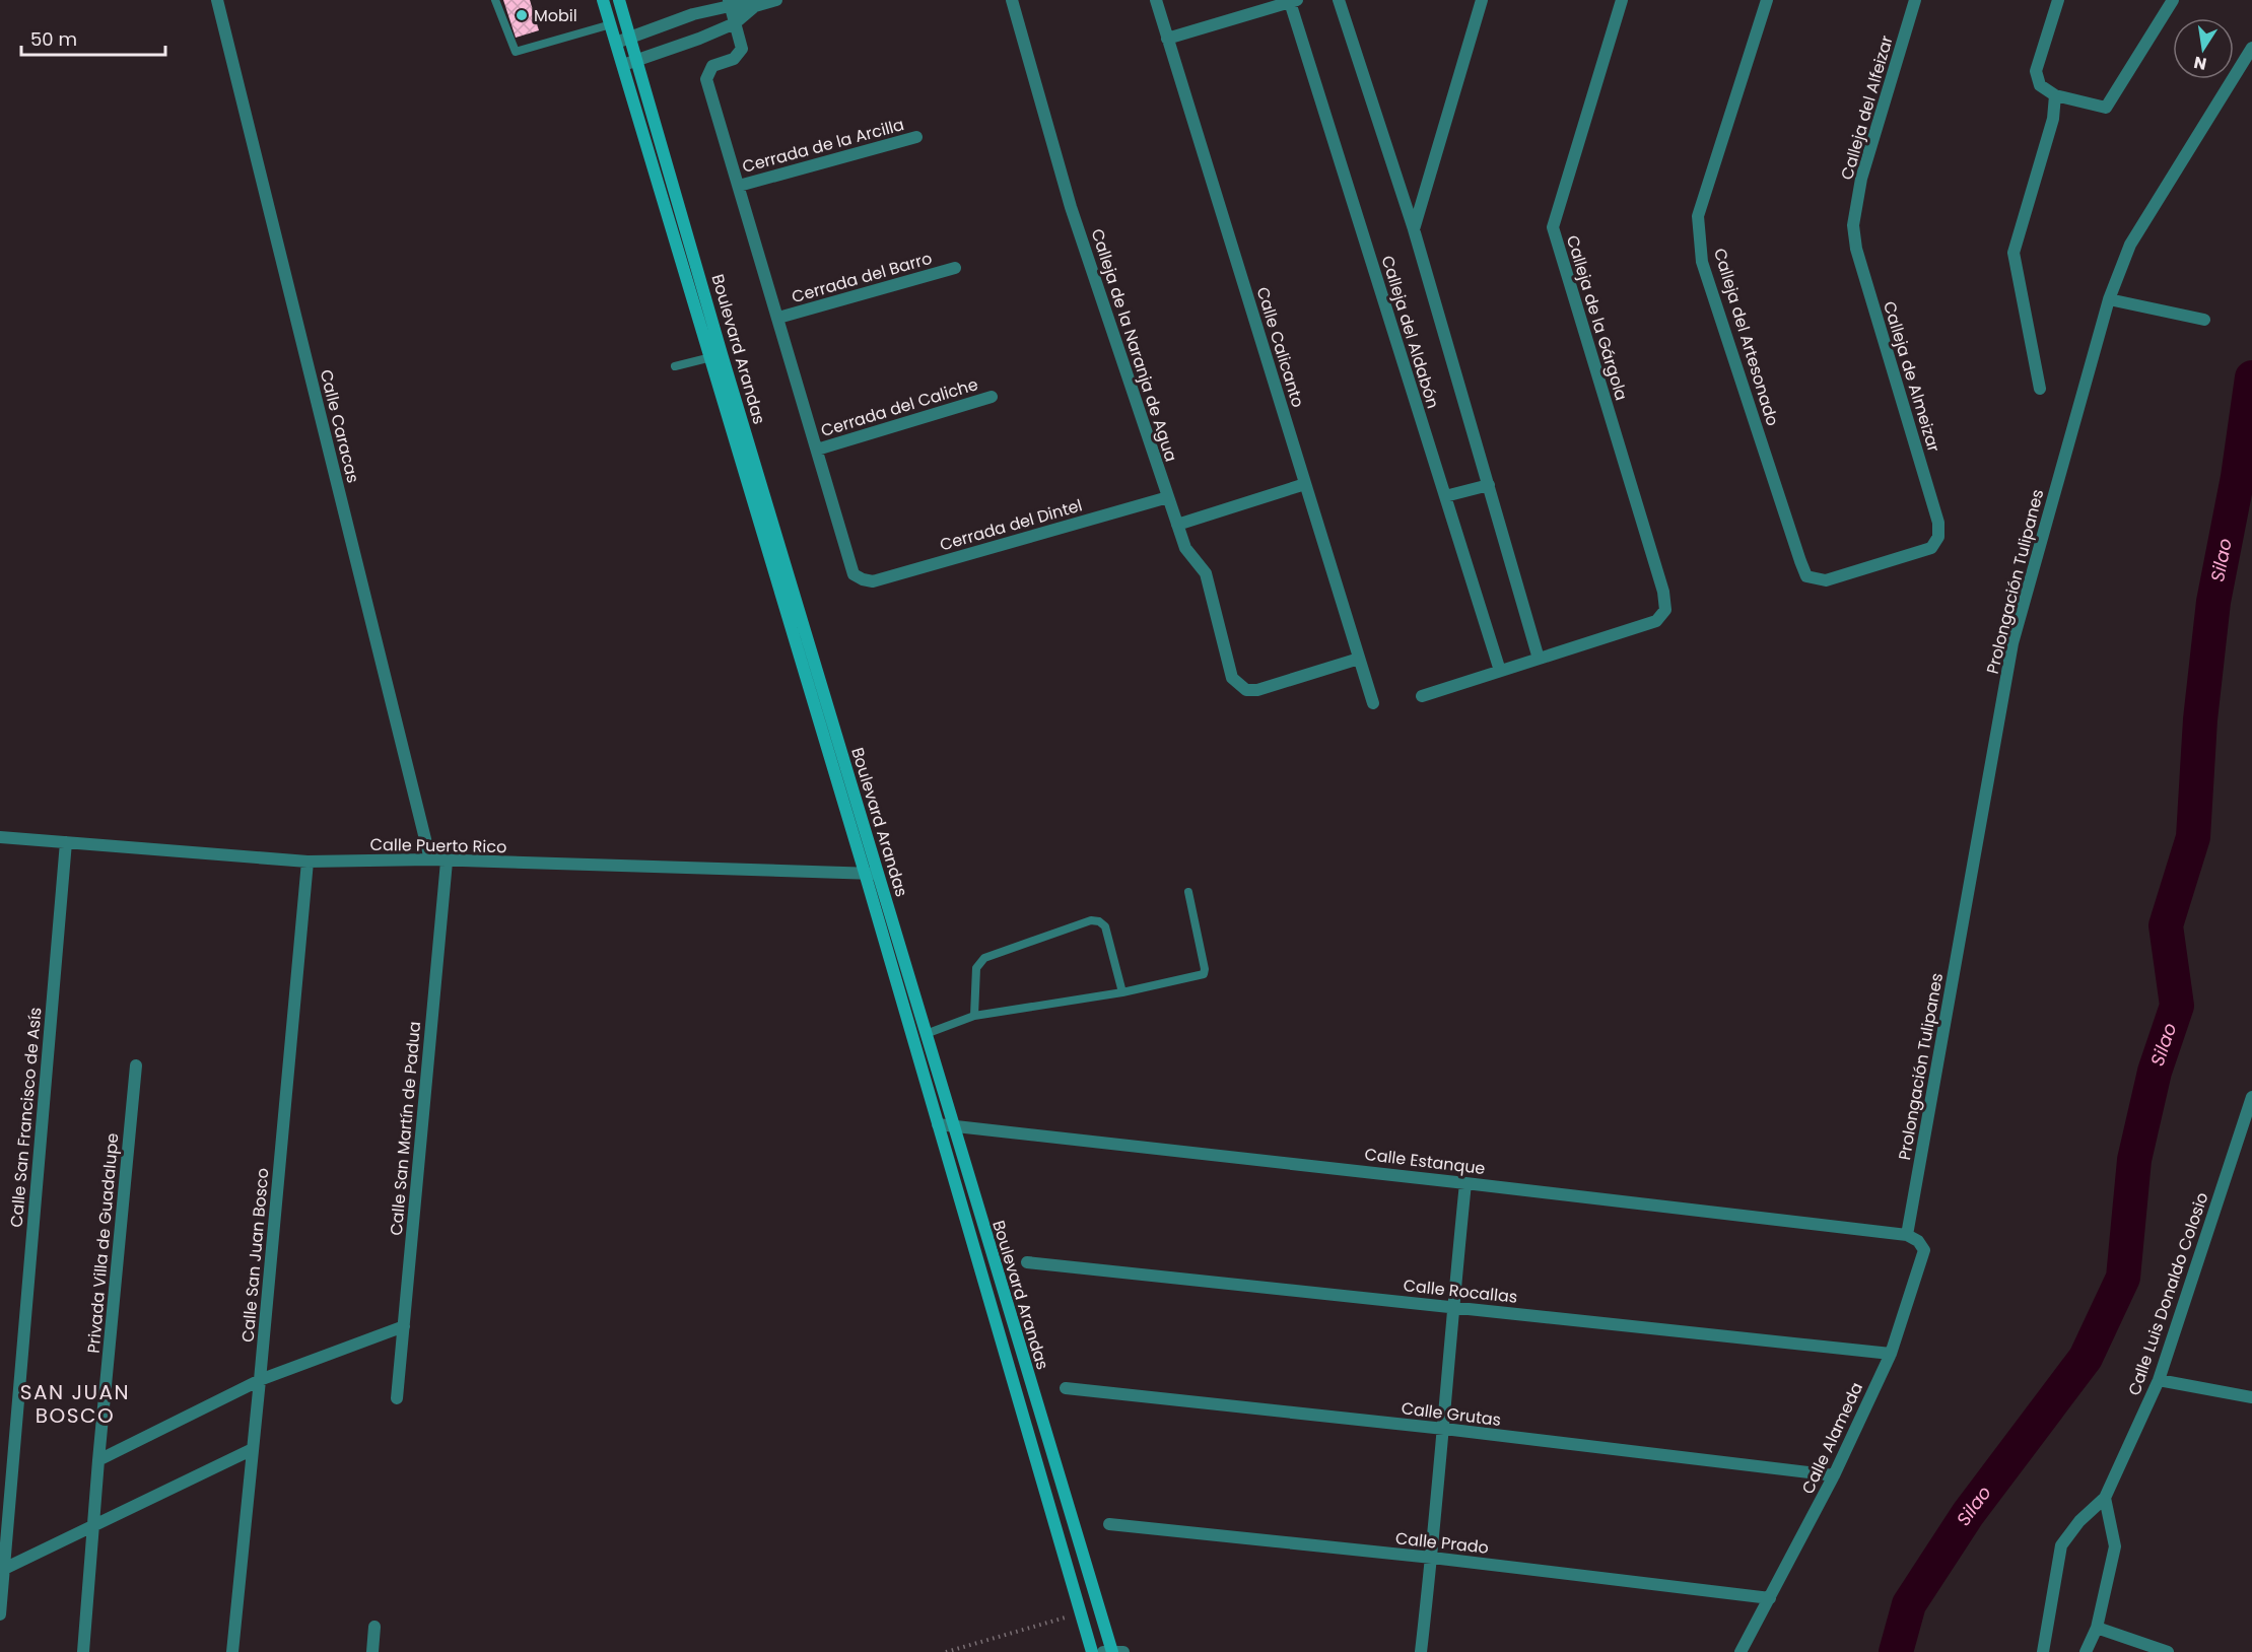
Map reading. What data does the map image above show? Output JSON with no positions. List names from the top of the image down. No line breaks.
{"streets":{"main road":["Boulevard Arandas"],"street":["Calleja del Alfeizar","Cerrada de la Arcilla","Cerrada del Barro","Calleja de la Gárgola","Calleja del Aldabón","Calleja del Artesonado","Calleja de la Naranja de Agua","Calle Calicanto","Calleja de Almeizar","Cerrada del Caliche","Calle Caracas","Cerrada del Dintel","Prolongación Tulipanes","Calle Puerto Rico","Calle San Francisco de Asís","Calle San Martín de Padua","Calle Estanque","Privada Villa de Guadalupe","Calle San Juan Bosco","Calle Rocallas","Calle Luis Donaldo Colosio","Calle Grutas","Calle Alameda","Calle Prado"]},"crossings":[["Calleja del Alfeizar","Calleja de Almeizar"],["Calleja de la Gárgola","Calleja del Aldabón"],["Calleja del Artesonado","Calleja de Almeizar"],["Calleja de la Naranja de Agua","Calle Calicanto"],["Calleja de la Naranja de Agua","Cerrada del Dintel"],["Boulevard Arandas","Calle Puerto Rico"],["Boulevard Arandas","Calle Estanque"],["Cerrada del Caliche","Cerrada del Dintel"],["Calle Caracas","Calle Puerto Rico"],["Prolongación Tulipanes","Calle Estanque"],["Prolongación Tulipanes","Calle Alameda"],["Calle Puerto Rico","Calle San Francisco de Asís"],["Calle Puerto Rico","Calle San Martín de Padua"],["Calle Puerto Rico","Calle San Juan Bosco"],["Calle Estanque","Calle Alameda"],["Calle Rocallas","Calle Alameda"],["Calle Grutas","Calle Alameda"],["Calle Alameda","Calle Prado"]],"districts":["SAN JUAN BOSCO"],"water":["Silao"],"places":["Mobil"],"scale_bar":"50 m","north":"bottom"}
